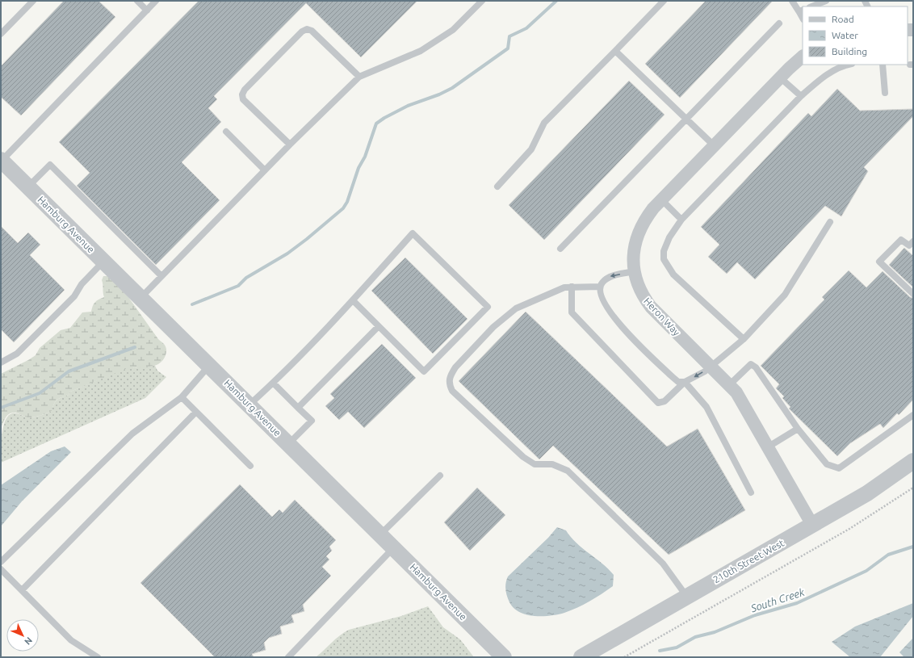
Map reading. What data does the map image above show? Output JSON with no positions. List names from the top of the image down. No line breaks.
{"streets":{"street":["Hamburg Avenue","Heron Way","210th Street West"]},"crossings":[["Heron Way","210th Street West"]],"water":["South Creek"],"legend":["Road","Water","Building"],"north":"bottom right"}
